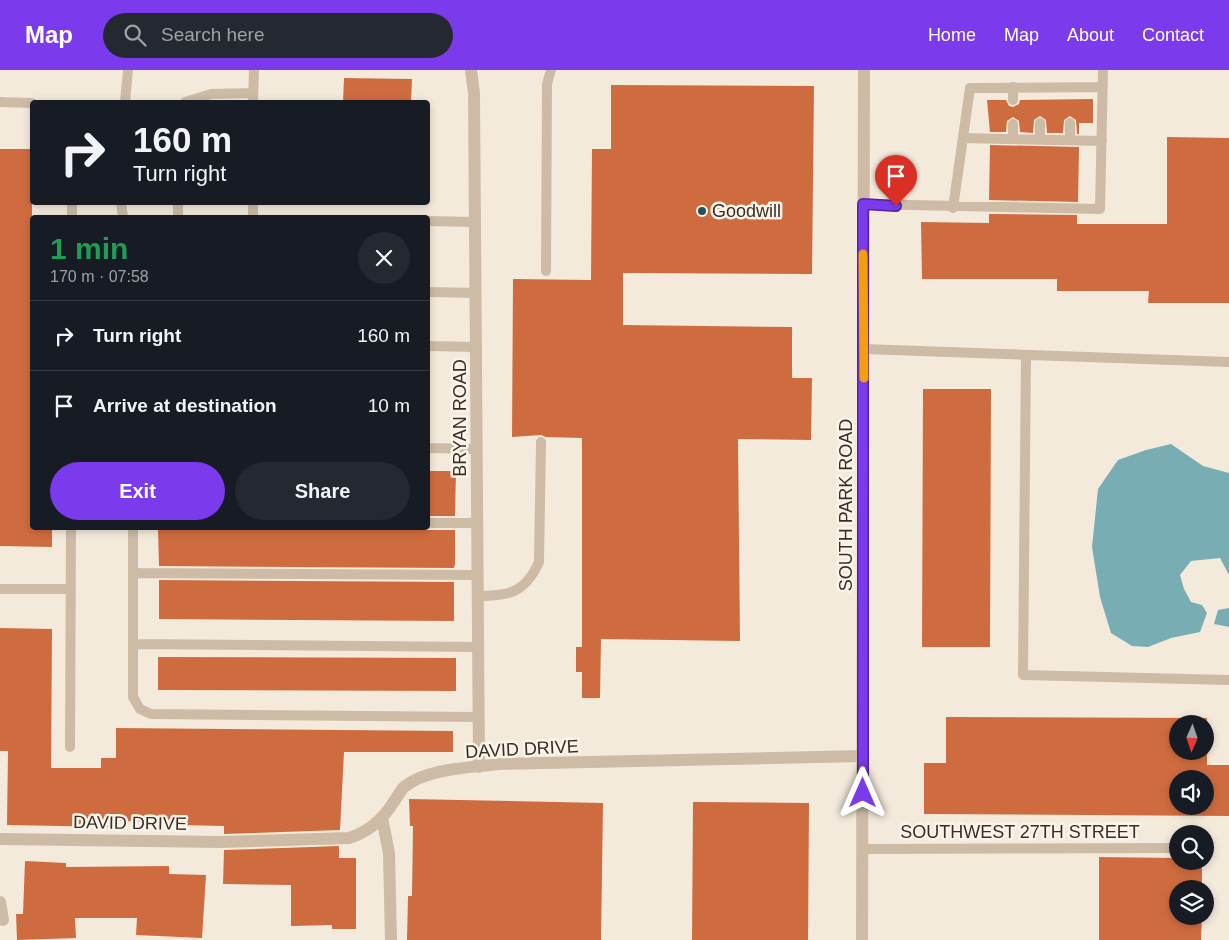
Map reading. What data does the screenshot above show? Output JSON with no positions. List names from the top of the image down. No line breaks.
{"streets":{"street":["BRYAN ROAD","SOUTH PARK ROAD","DAVID DRIVE"],"lane":["SOUTHWEST 27TH STREET"]},"crossings":[["BRYAN ROAD","DAVID DRIVE"],["SOUTH PARK ROAD","DAVID DRIVE"],["SOUTH PARK ROAD","SOUTHWEST 27TH STREET"]],"places":["Goodwill"],"north":"bottom","page":{"header":"Map","search":"Search here","nav":["Home","Map","About","Contact"],"turn":["160 m","Turn right"],"heading":["1 min","170 m · 07:58"],"list":[{"name":"Turn right","value":"160 m"},{"name":"Arrive at destination","value":"10 m"}],"buttons":["Exit","Share"]}}
